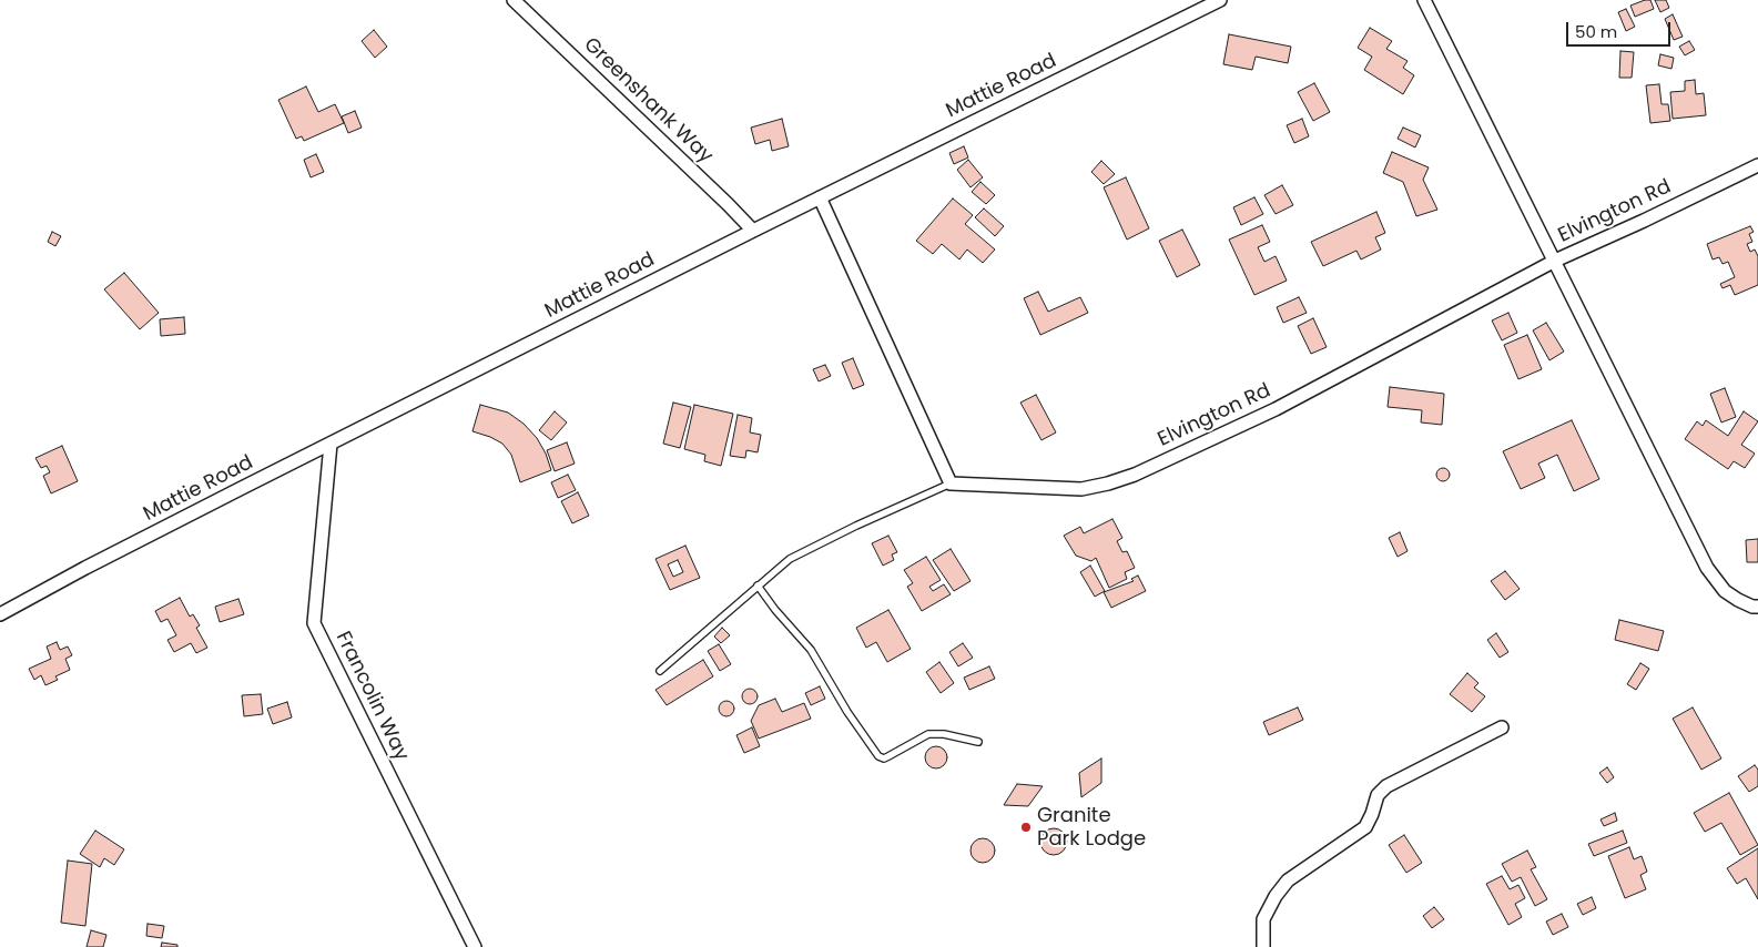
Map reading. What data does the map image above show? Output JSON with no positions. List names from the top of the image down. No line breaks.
{"streets":{"street":["Mattie Road","Greenshank Way","Elvington Rd","Francolin Way"]},"crossings":[["Mattie Road","Greenshank Way"],["Mattie Road","Francolin Way"]],"places":["Granite Park Lodge"],"scale_bar":"50 m"}
